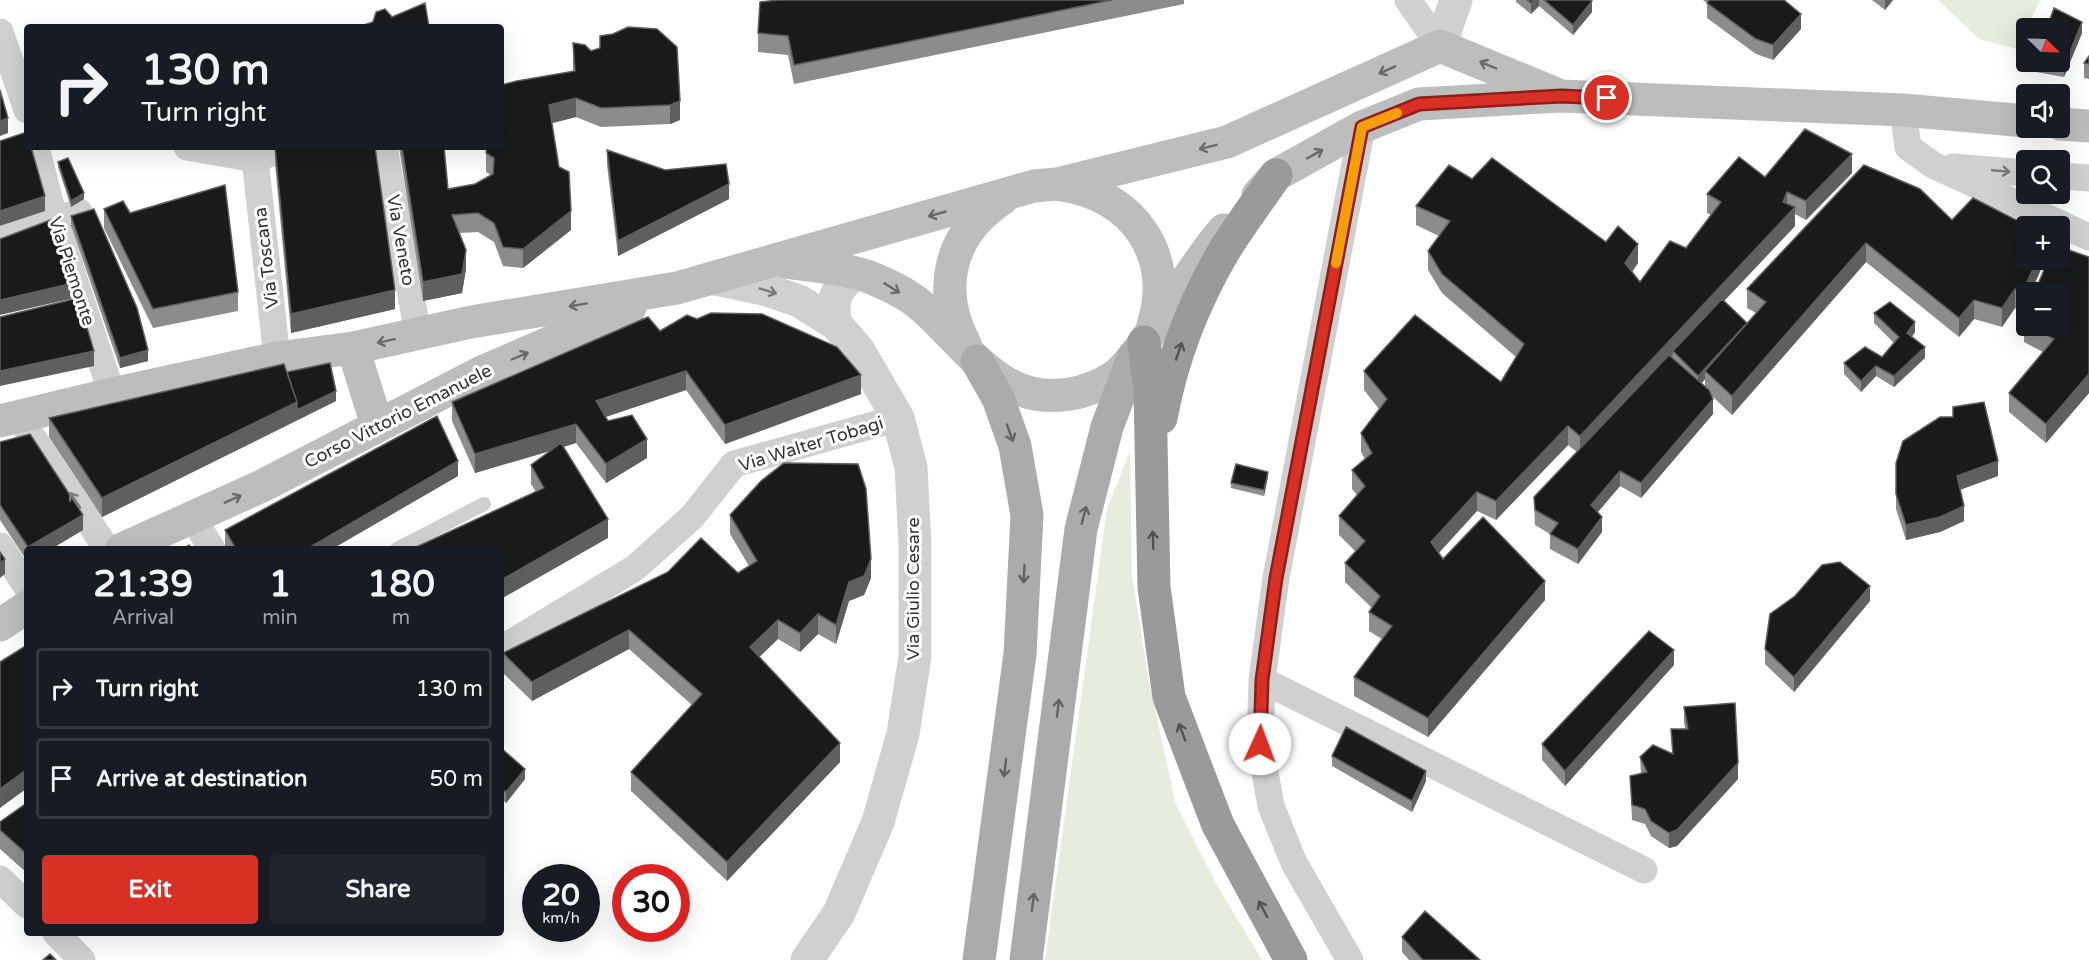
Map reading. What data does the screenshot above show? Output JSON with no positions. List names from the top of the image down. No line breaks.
{"streets":{"main road":["Corso Vittorio Emanuele"],"street":["Via Veneto","Via Toscana","Via Piemonte","Via Walter Tobagi","Via Giulio Cesare"]},"crossings":[["Via Walter Tobagi","Via Giulio Cesare"]],"north":"bottom right","page":{"map_buttons":["+","−"],"turn":["130 m","Turn right"],"eta":["21:39","Arrival","1","min","180","m"],"list":[{"name":"Turn right","value":"130 m"},{"name":"Arrive at destination","value":"50 m"}],"buttons":["Exit","Share"],"speed":"20 km/h","limit":"30"}}
